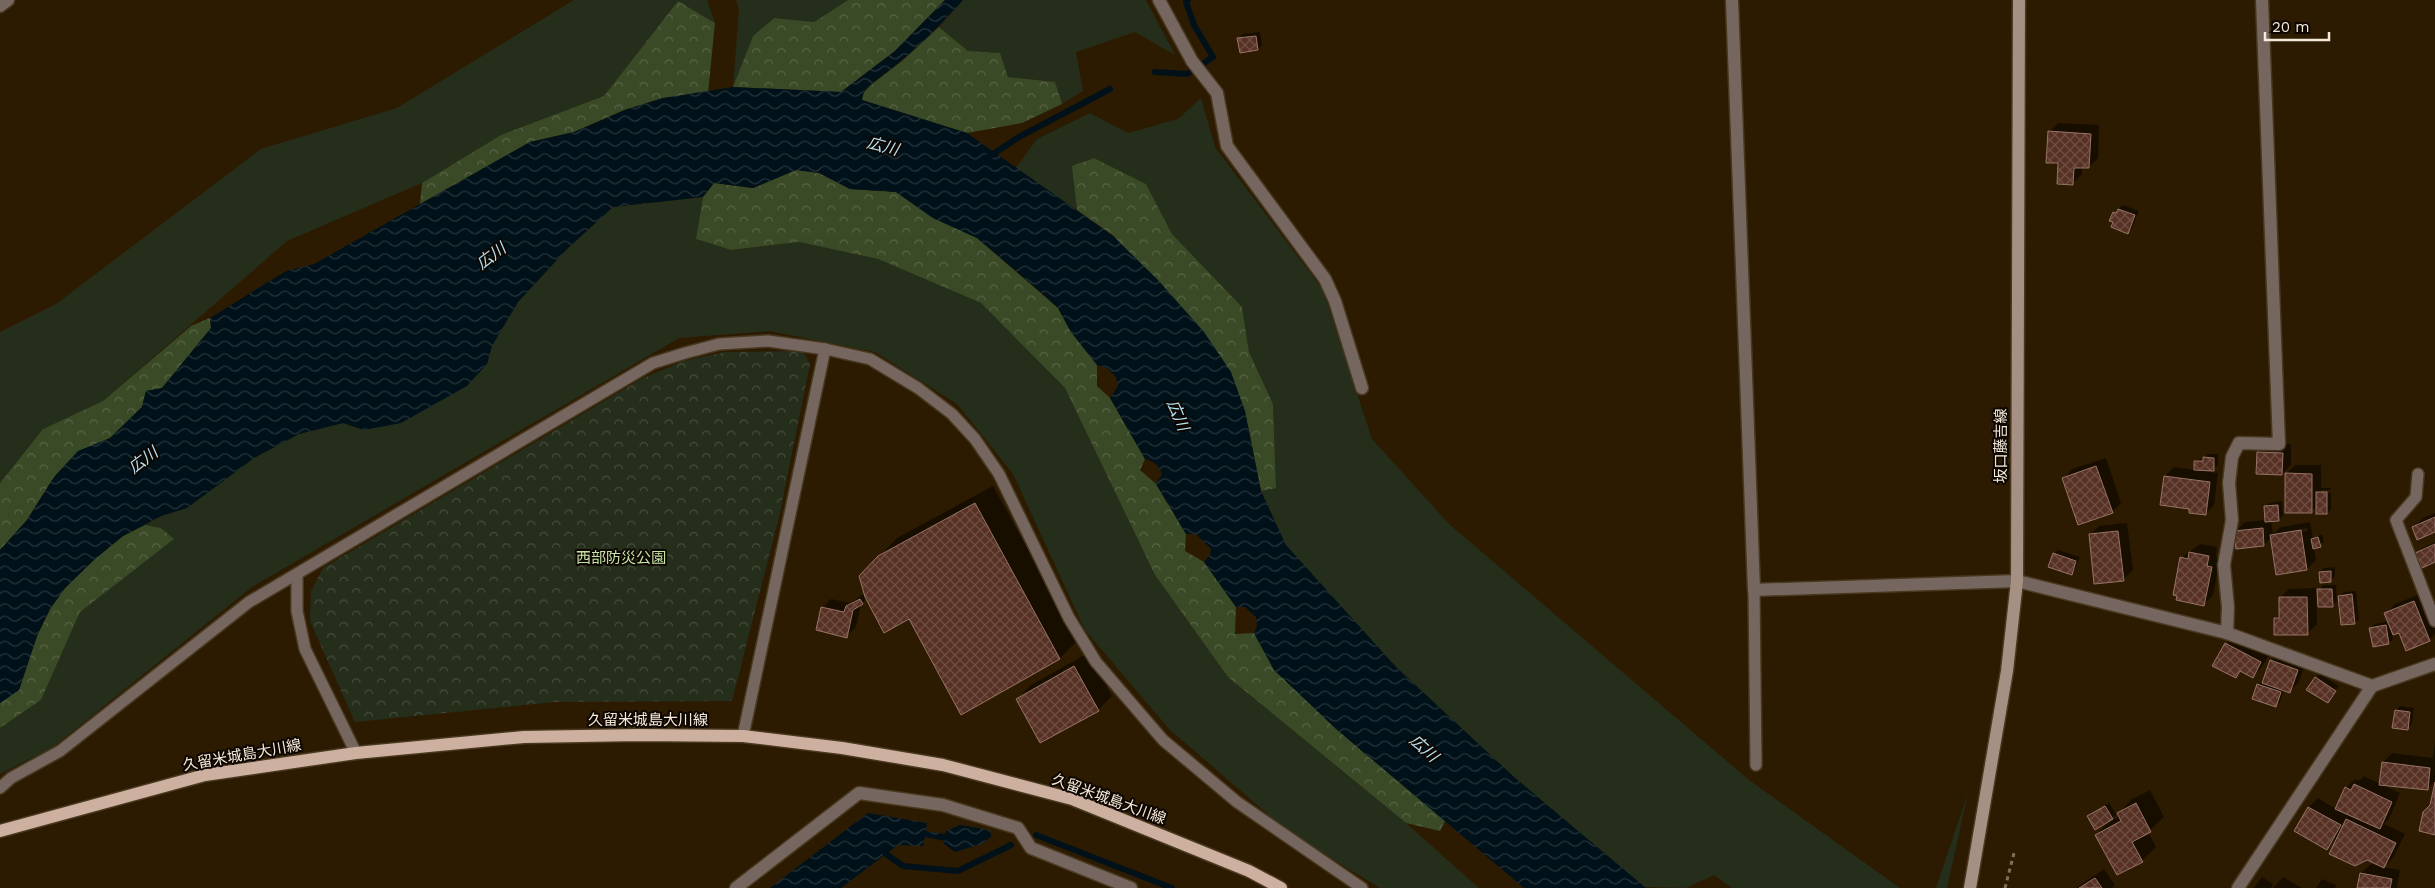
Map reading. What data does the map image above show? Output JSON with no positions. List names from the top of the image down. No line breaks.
{"streets":{"main road":["坂口藤吉線","久留米城島大川線"]},"water":["広川"],"parks":["西部防災公園"],"scale_bar":"20 m"}
